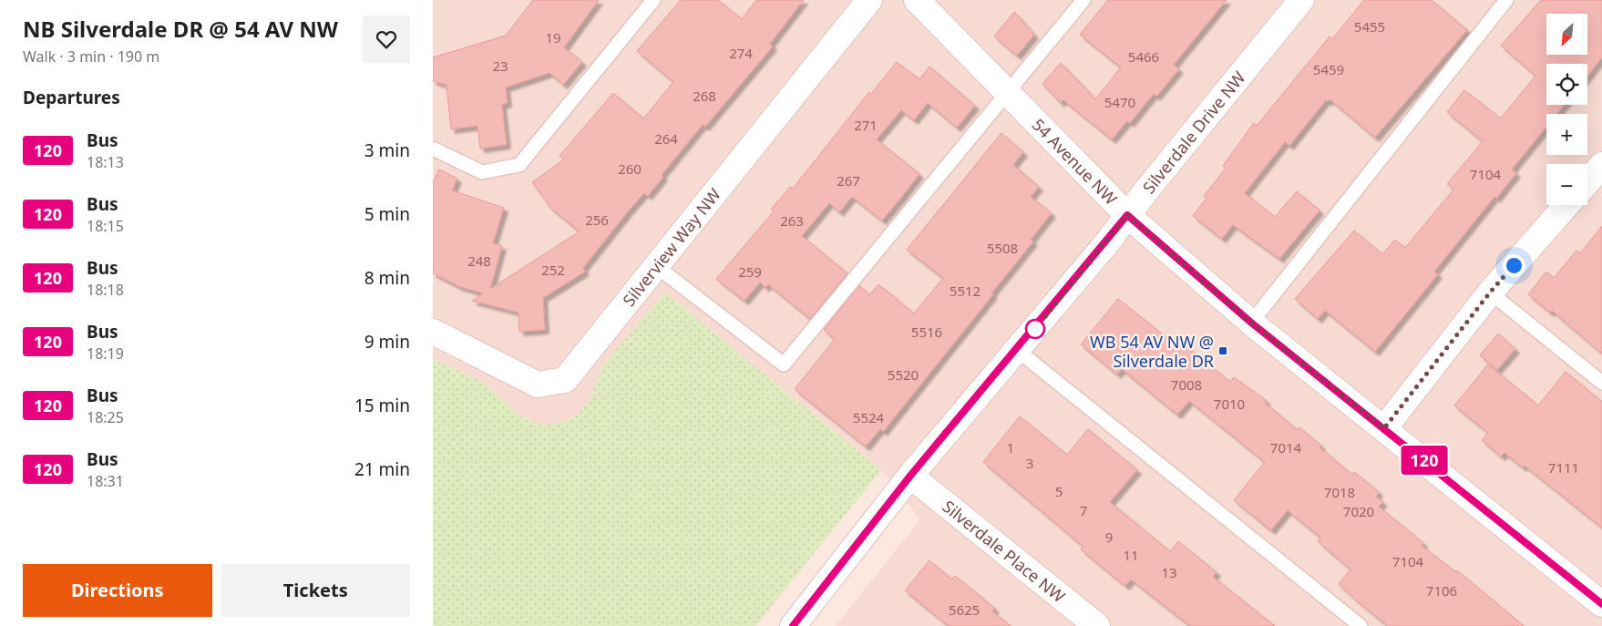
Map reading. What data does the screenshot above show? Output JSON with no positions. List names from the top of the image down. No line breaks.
{"streets":{"street":["Silverdale Drive NW","54 Avenue NW","Silverview Way NW","Silverdale Place NW"]},"crossings":[["Silverdale Drive NW","54 Avenue NW"],["Silverdale Drive NW","Silverdale Place NW"]],"places":{"transit":["WB 54 AV NW @ Silverdale DR"]},"lines":["bus line 120"],"house_numbers":["5455","19","274","5466","23","5459","268","5470","271","264","260","7104","267","256","263","5508","248","252","259","5512","5516","5520","7008","7010","5524","1","7014","3","7111","5","7018","7","7020","9","11","7104","13","7106","5625"],"north":"bottom left","page":{"heading":[["NB Silverdale DR @ 54 AV NW","Walk · 3 min · 190 m"],"Departures"],"on_map":"120","map_buttons":["+","−"],"list":[{"mark":"120","name":"Bus","note":"18:13","value":"3 min"},{"mark":"120","name":"Bus","note":"18:15","value":"5 min"},{"mark":"120","name":"Bus","note":"18:18","value":"8 min"},{"mark":"120","name":"Bus","note":"18:19","value":"9 min"},{"mark":"120","name":"Bus","note":"18:25","value":"15 min"},{"mark":"120","name":"Bus","note":"18:31","value":"21 min"}],"buttons":["Directions","Tickets"]}}
